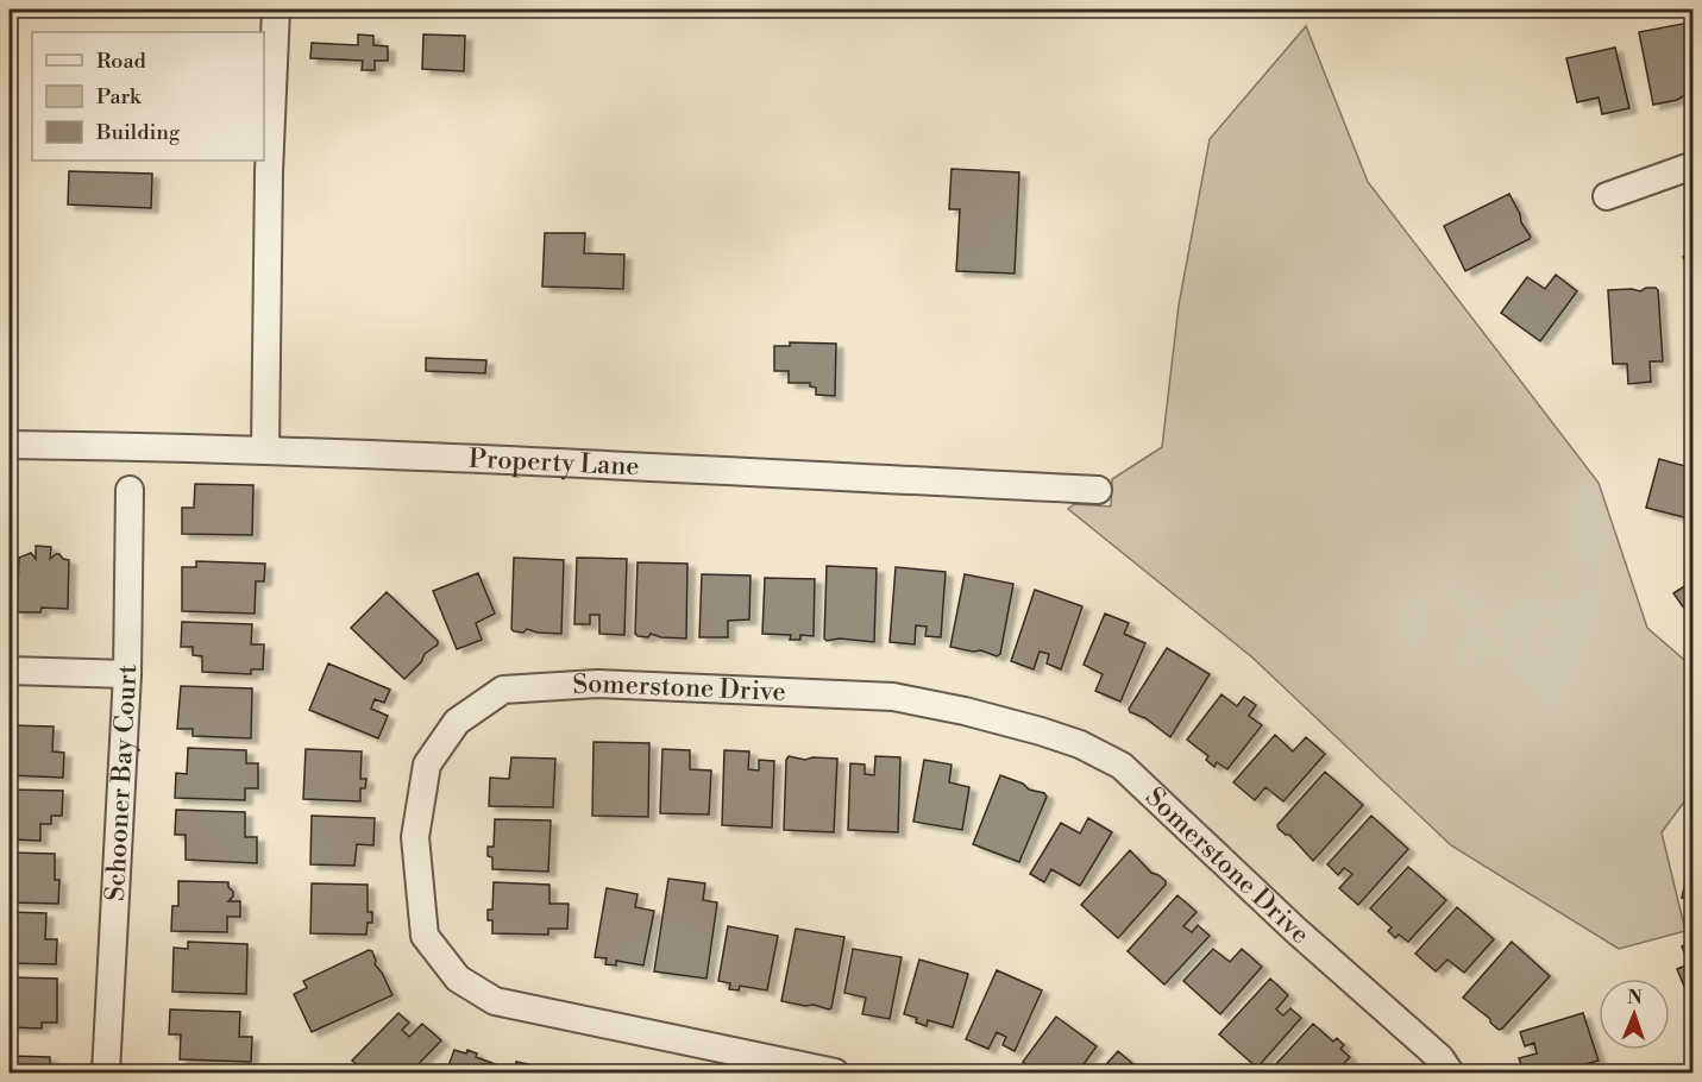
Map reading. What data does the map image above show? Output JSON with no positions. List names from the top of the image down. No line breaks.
{"streets":{"street":["Property Lane","Somerstone Drive","Schooner Bay Court"]},"legend":["Road","Park","Building"],"north":"top"}
